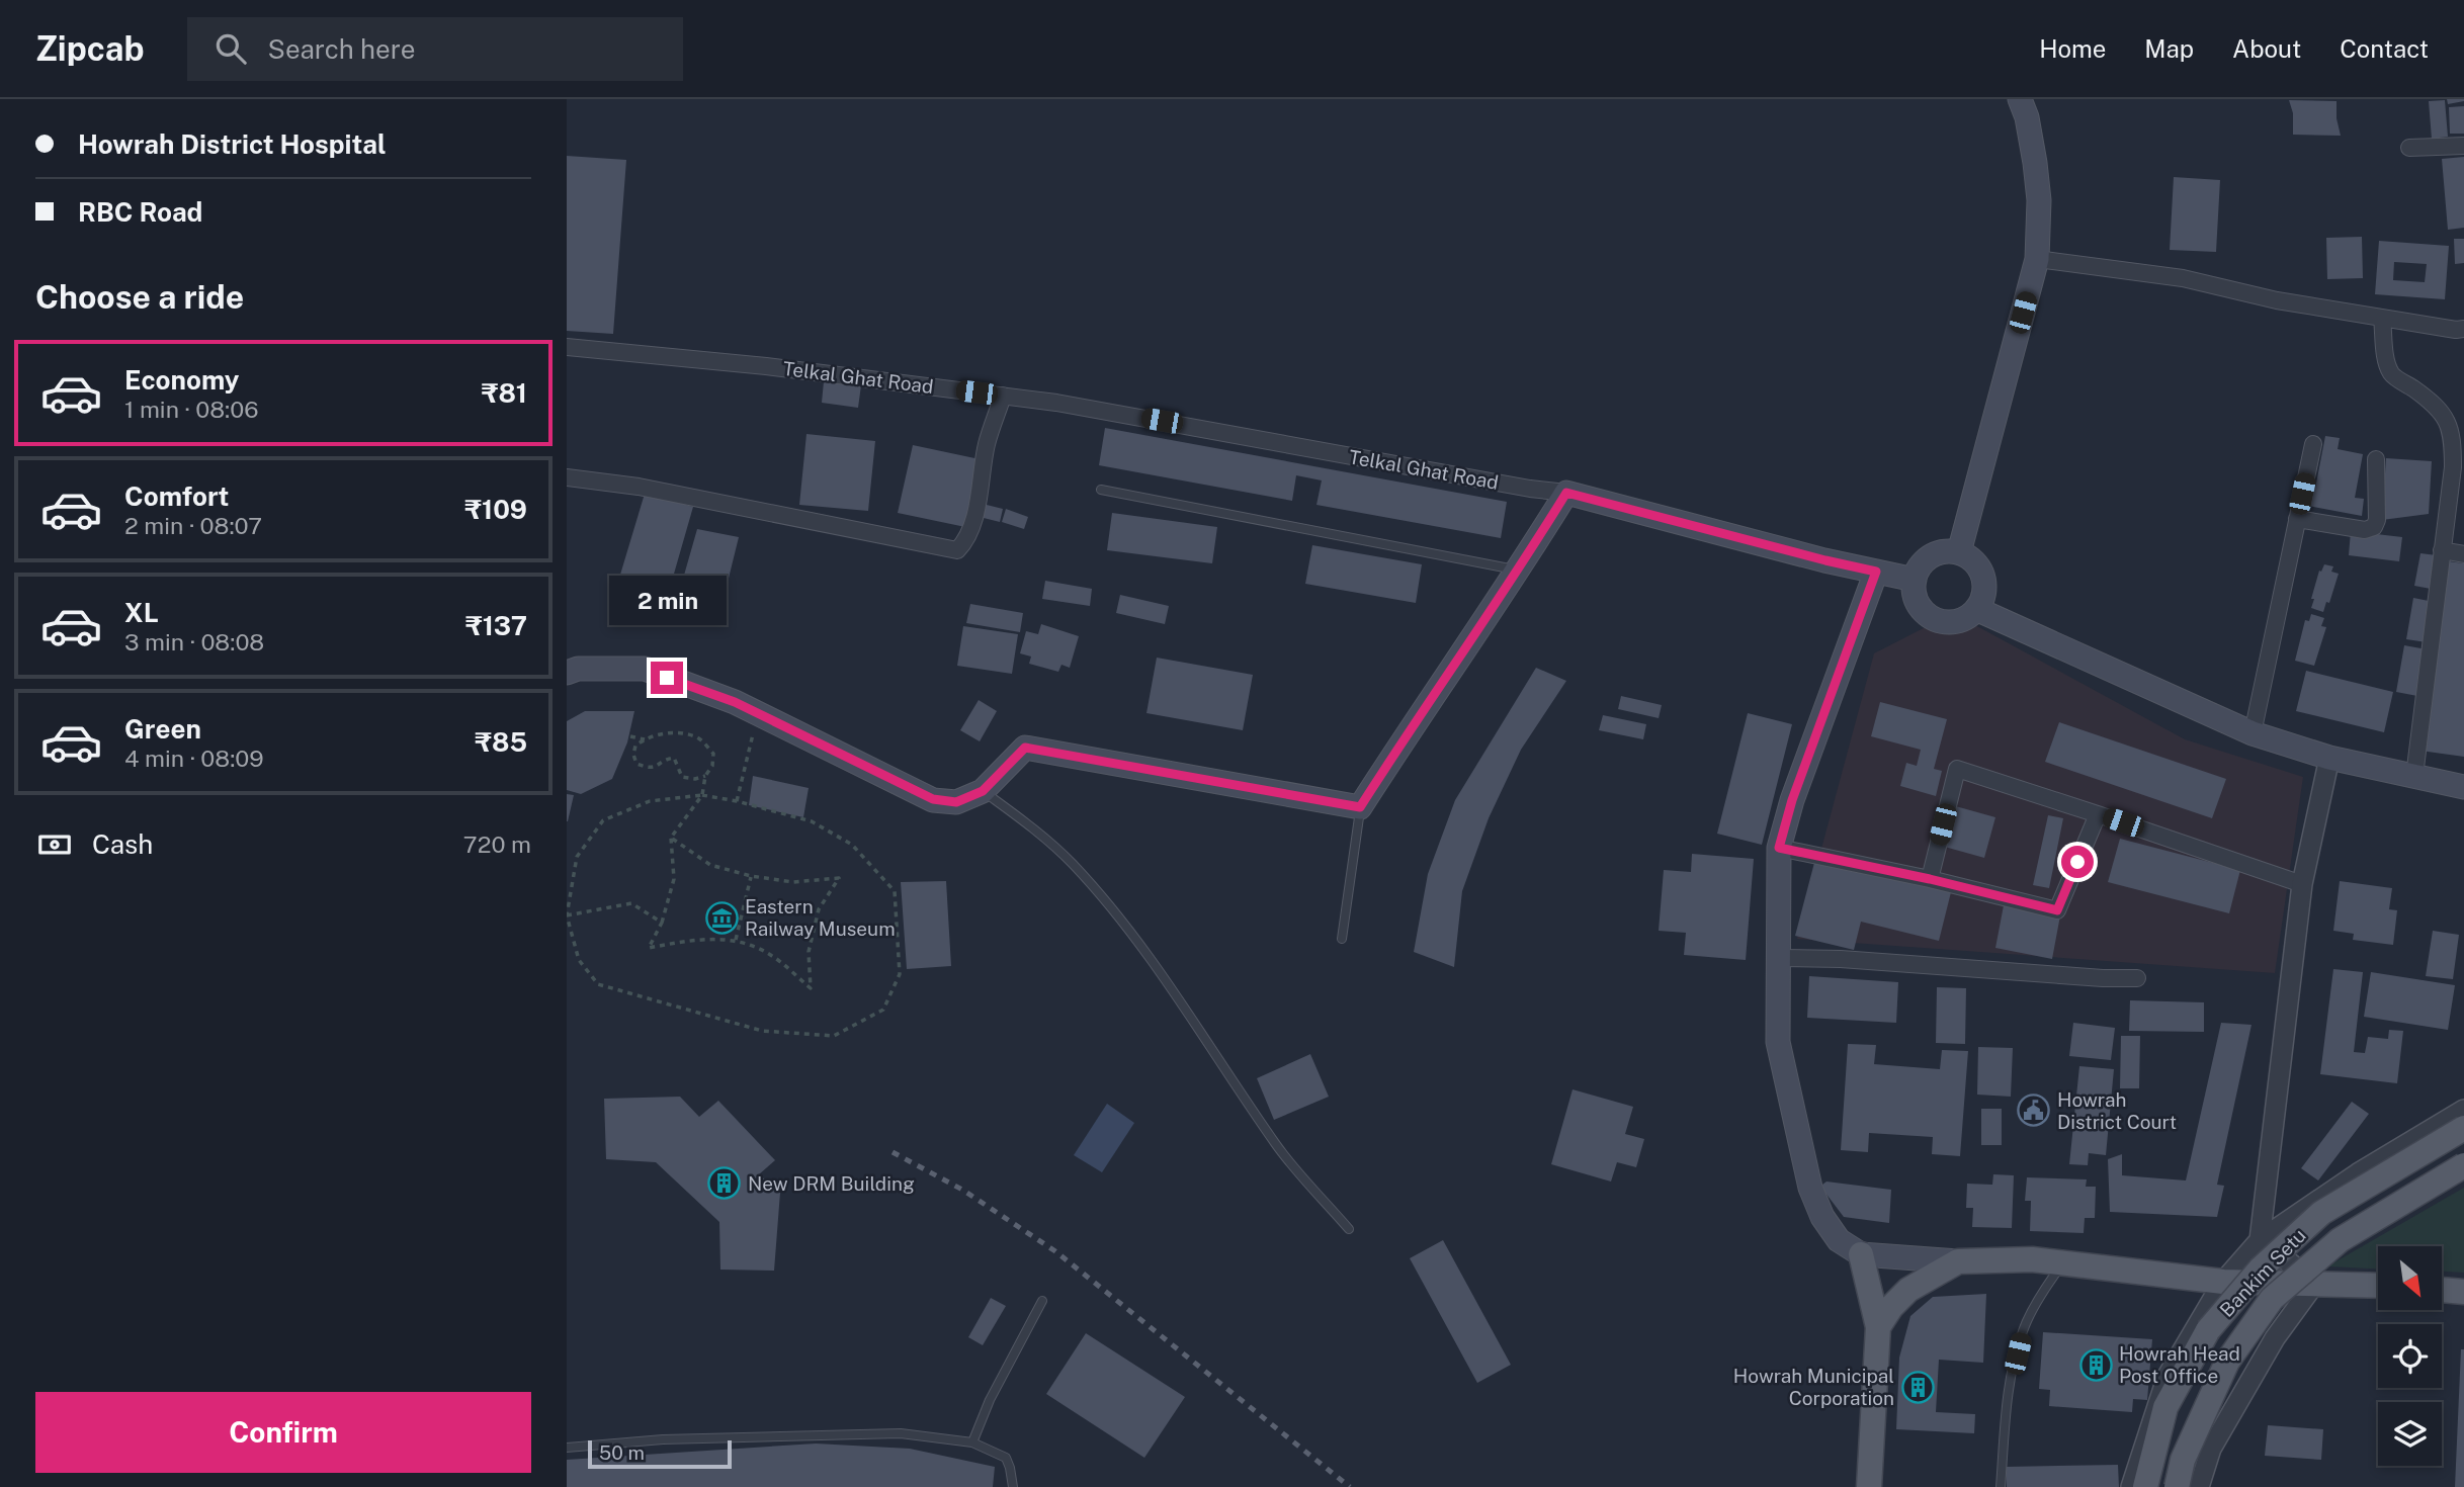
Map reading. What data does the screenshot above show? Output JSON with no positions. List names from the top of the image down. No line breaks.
{"streets":{"main road":["Bankim Setu"],"street":["Telkal Ghat Road"]},"places":{"museum":["Eastern Railway Museum"],"public building":["Howrah District Court"],"building":["New DRM Building","Howrah Head Post Office","Howrah Municipal Corporation"]},"scale_bar":"50 m","north":"bottom right","page":{"header":"Zipcab","search":"Search here","nav":["Home","Map","About","Contact"],"banner":["Howrah District Hospital","RBC Road"],"heading":"Choose a ride","list":[{"name":"Economy","note":"1 min · 08:06","value":"₹81"},{"name":"Comfort","note":"2 min · 08:07","value":"₹109"},{"name":"XL","note":"3 min · 08:08","value":"₹137"},{"name":"Green","note":"4 min · 08:09","value":"₹85"}],"bubble":"2 min","pay":["Cash","720 m"],"buttons":"Confirm","scale":"50 m"}}
